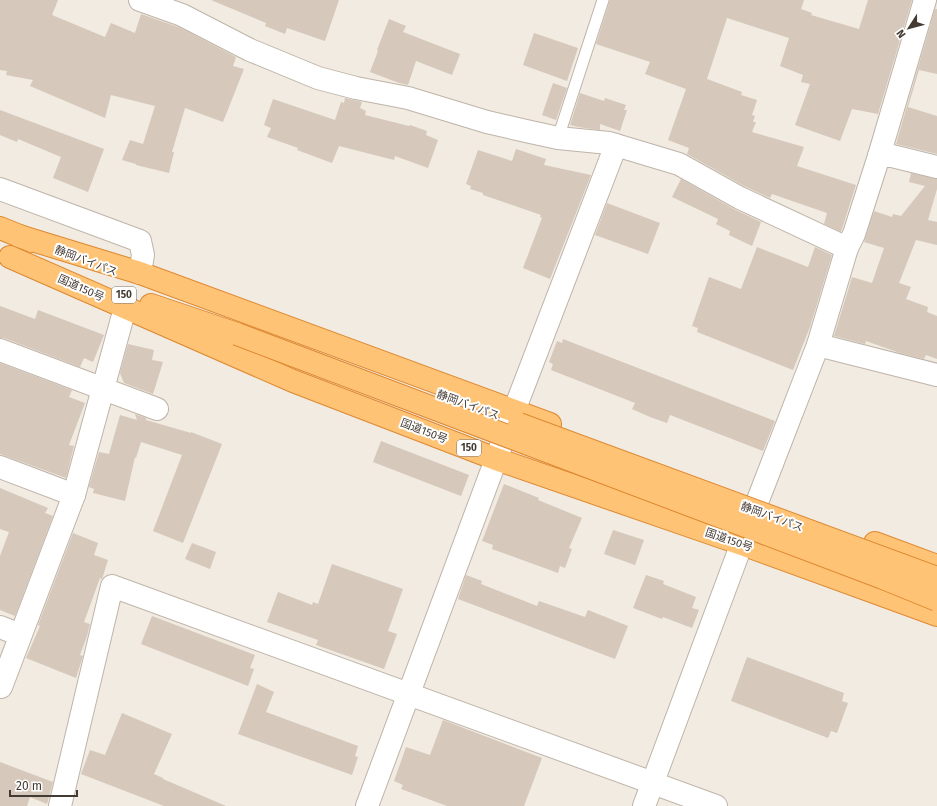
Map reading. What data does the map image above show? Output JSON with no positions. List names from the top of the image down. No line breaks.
{"streets":{"highway":["静岡バイパス","国道150号","150"]},"crossings":[["静岡バイパス","国道150号"],["静岡バイパス","150"]],"scale_bar":"20 m","north":"bottom left"}
